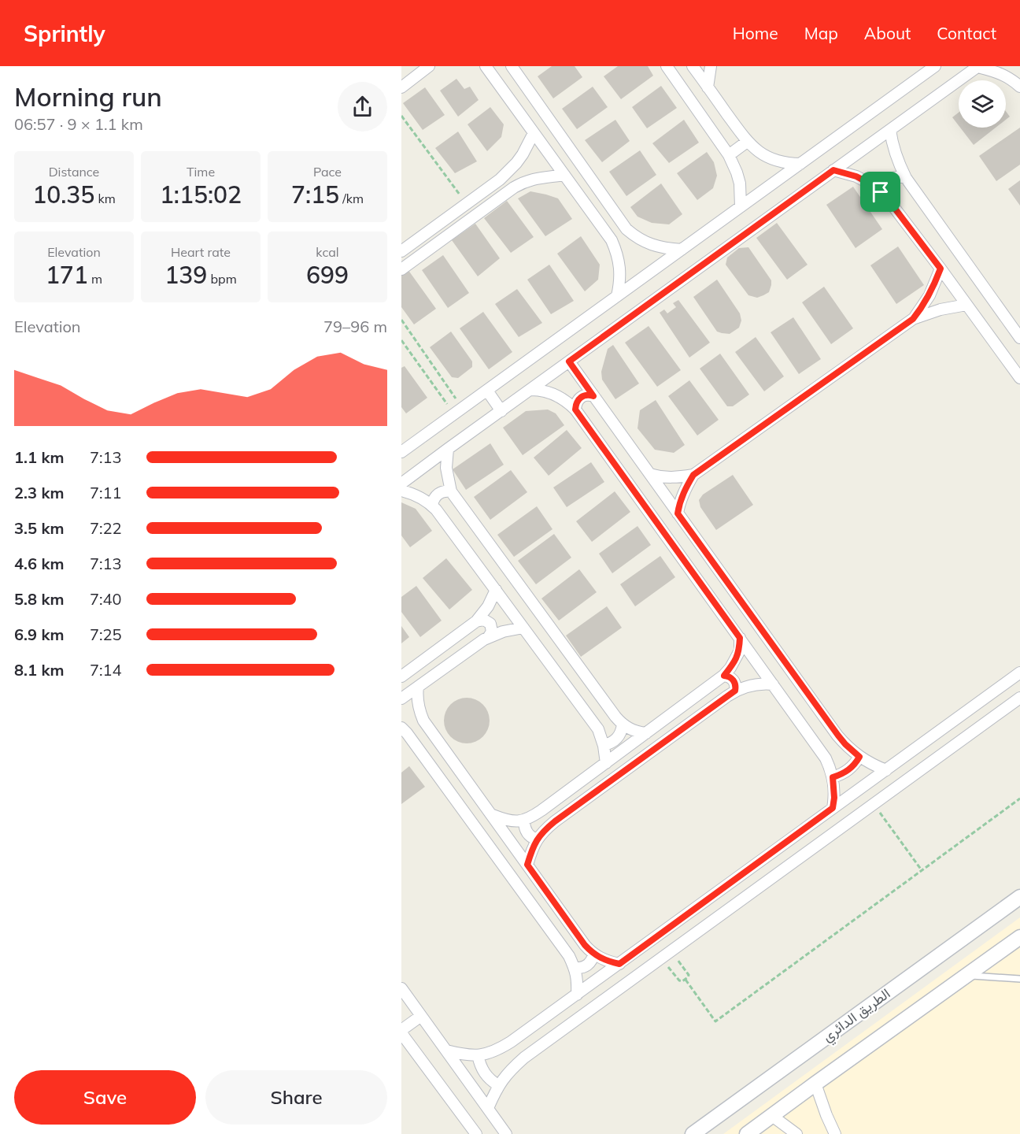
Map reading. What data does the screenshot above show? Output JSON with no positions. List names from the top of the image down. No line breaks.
{"streets":{"main road":["الطريق الدائري"]},"page":{"header":"Sprintly","nav":["Home","Map","About","Contact"],"heading":["Morning run","06:57 · 9 × 1.1 km"],"stats":[["Distance","10.35 km"],["Time","1:15:02"],["Pace","7:15 /km"],["Elevation","171 m"],["Heart rate","139 bpm"],["kcal","699"]],"chart":["Elevation","79–96 m"],"list":[{"name":"1.1 km","note":"7:13"},{"name":"2.3 km","note":"7:11"},{"name":"3.5 km","note":"7:22"},{"name":"4.6 km","note":"7:13"},{"name":"5.8 km","note":"7:40"},{"name":"6.9 km","note":"7:25"},{"name":"8.1 km","note":"7:14"}],"buttons":["Save","Share"]}}
